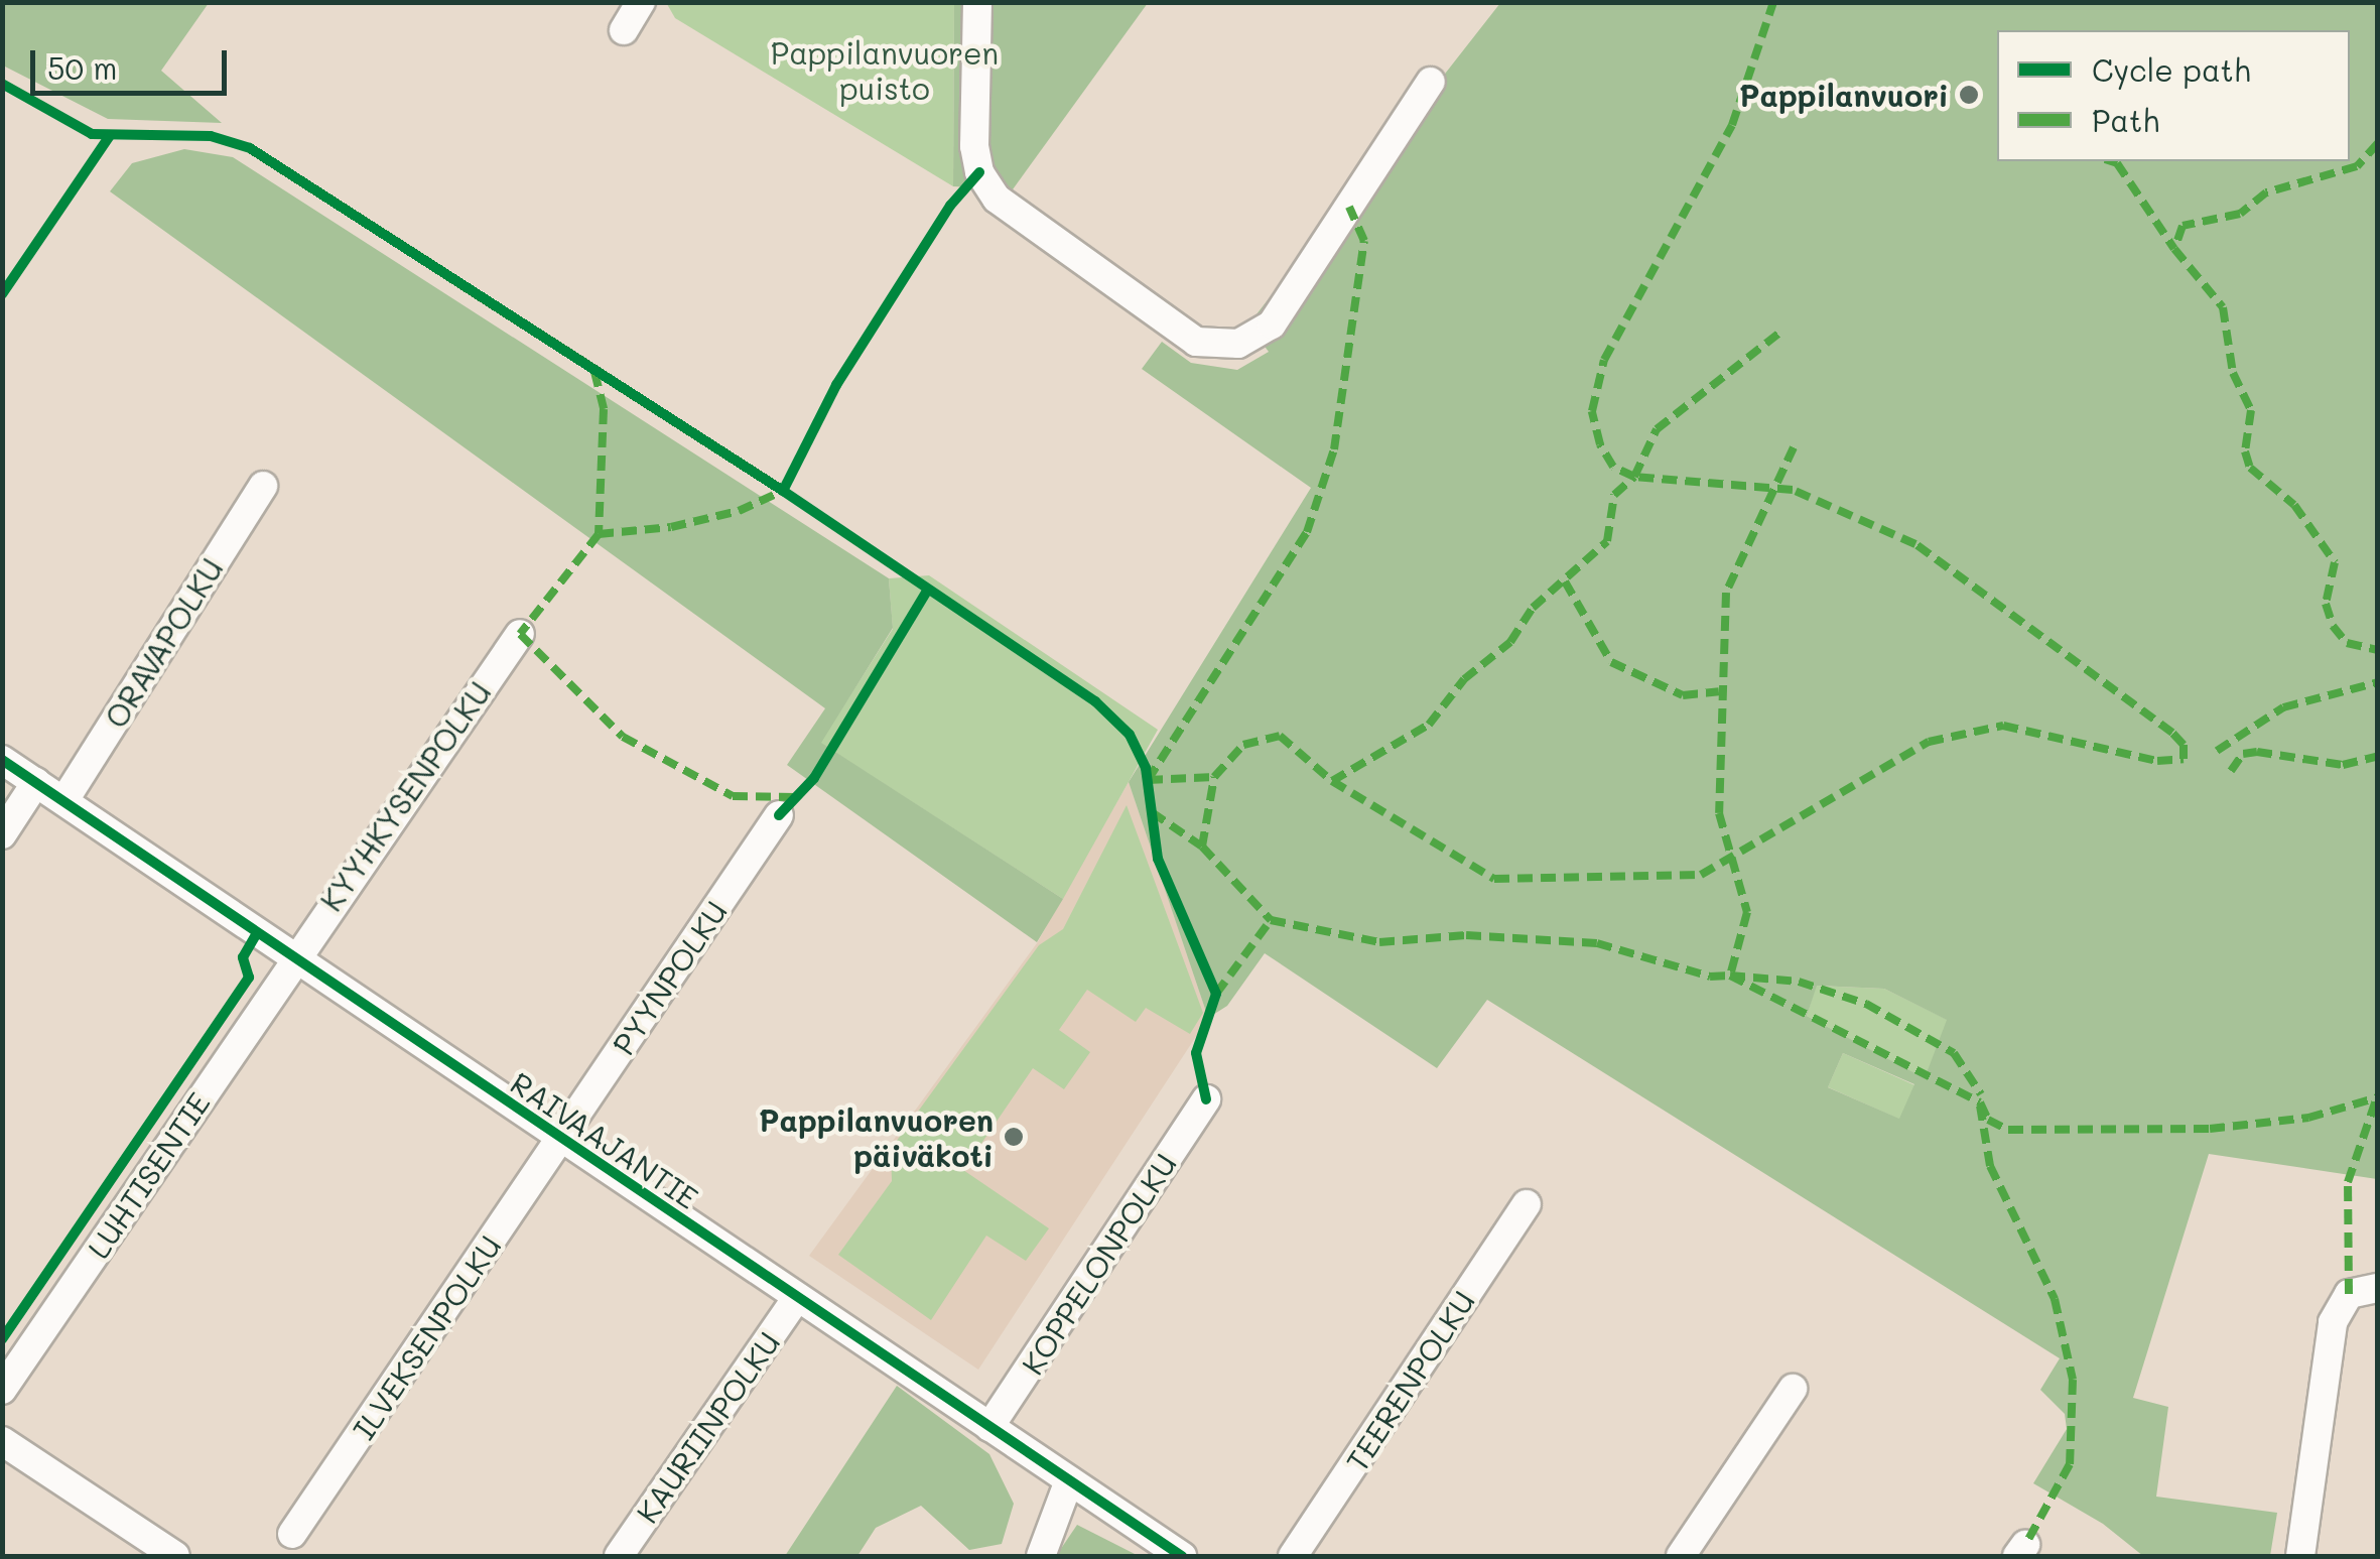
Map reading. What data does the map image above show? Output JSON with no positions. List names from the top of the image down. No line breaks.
{"streets":{"street":["ORAVAPOLKU","KYYHKYSENPOLKU","PYYNPOLKU","RAIVAAJANTIE","LUHTISENTIE","KOPPELONPOLKU","ILVEKSENPOLKU","TEERENPOLKU","KAURIINPOLKU"]},"crossings":[["ORAVAPOLKU","RAIVAAJANTIE"],["KYYHKYSENPOLKU","RAIVAAJANTIE"],["KYYHKYSENPOLKU","LUHTISENTIE"],["PYYNPOLKU","RAIVAAJANTIE"],["PYYNPOLKU","ILVEKSENPOLKU"],["RAIVAAJANTIE","LUHTISENTIE"],["RAIVAAJANTIE","KOPPELONPOLKU"],["RAIVAAJANTIE","ILVEKSENPOLKU"],["RAIVAAJANTIE","KAURIINPOLKU"]],"parks":["Pappilanvuoren puisto"],"places":["Pappilanvuori","Pappilanvuoren päiväkoti"],"legend":["Cycle path","Path"],"scale_bar":"50 m"}
